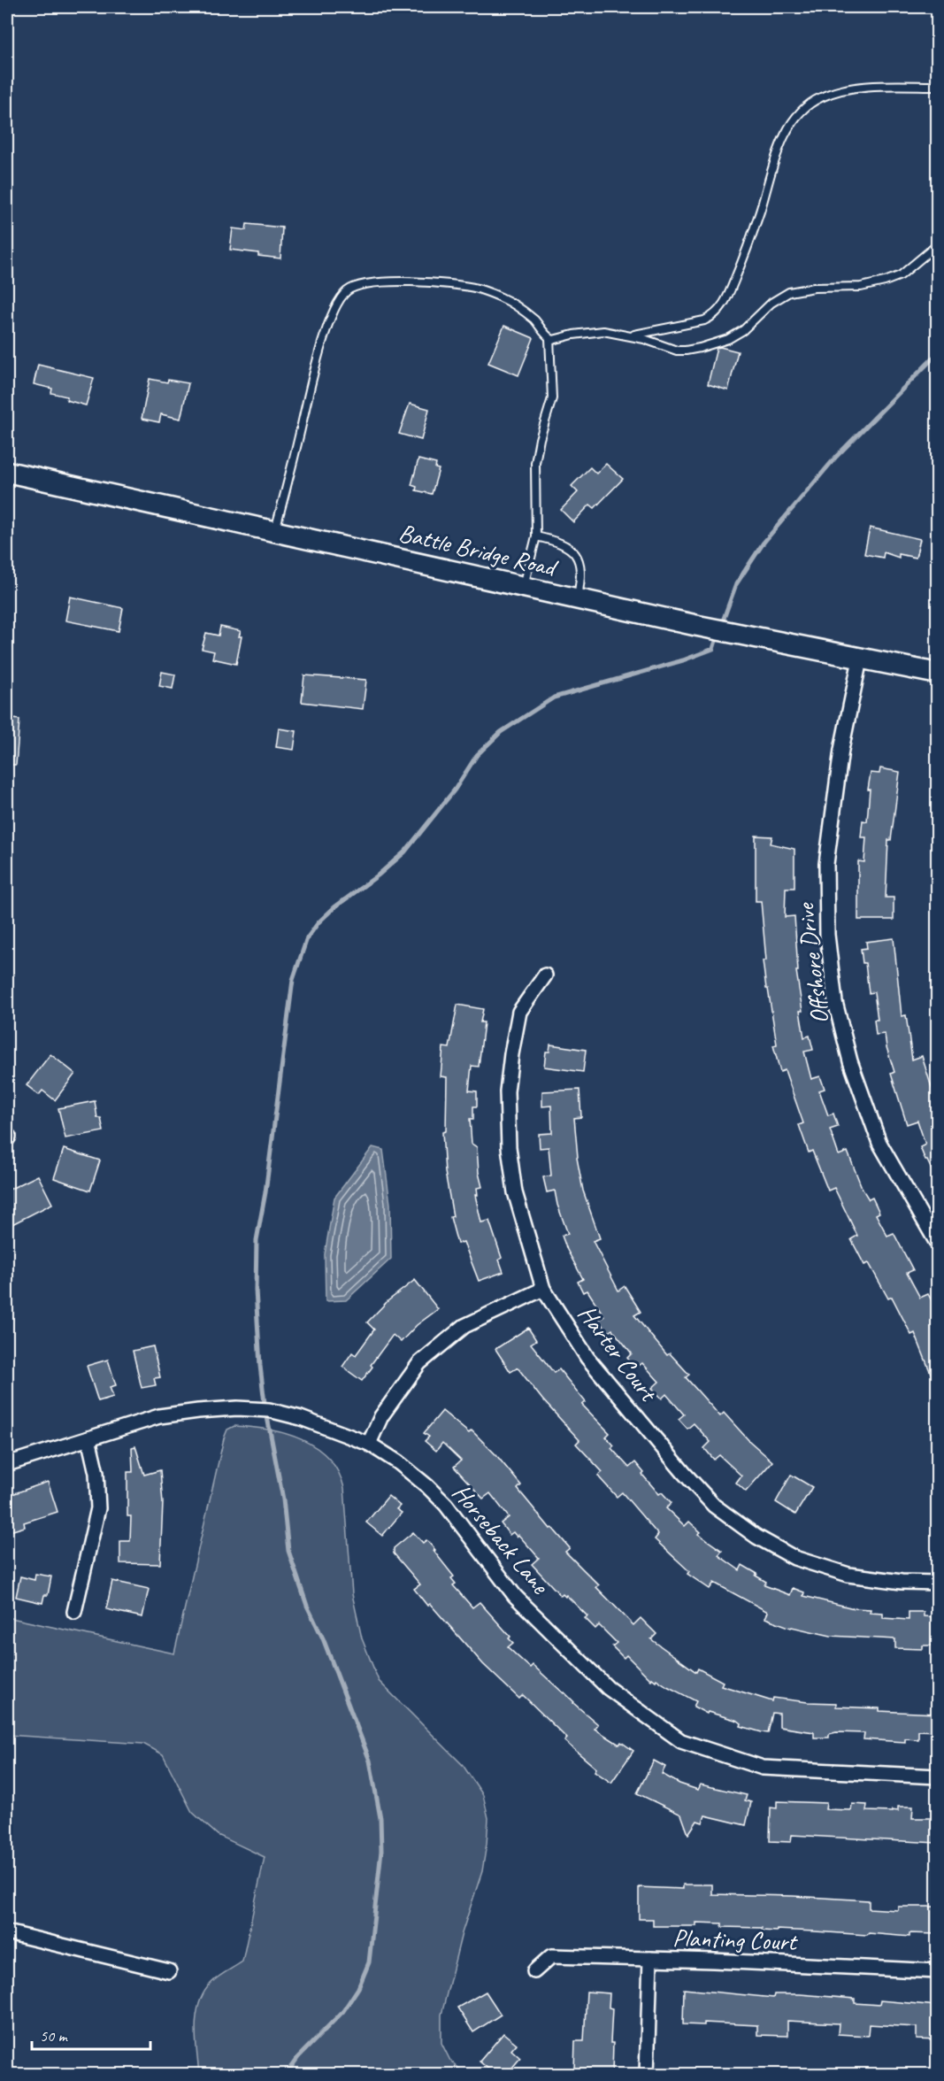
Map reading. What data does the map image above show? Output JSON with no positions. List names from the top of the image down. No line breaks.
{"streets":{"street":["Battle Bridge Road","Offshore Drive","Harter Court","Horseback Lane","Planting Court"]},"crossings":[["Battle Bridge Road","Offshore Drive"]],"scale_bar":"50 m"}
